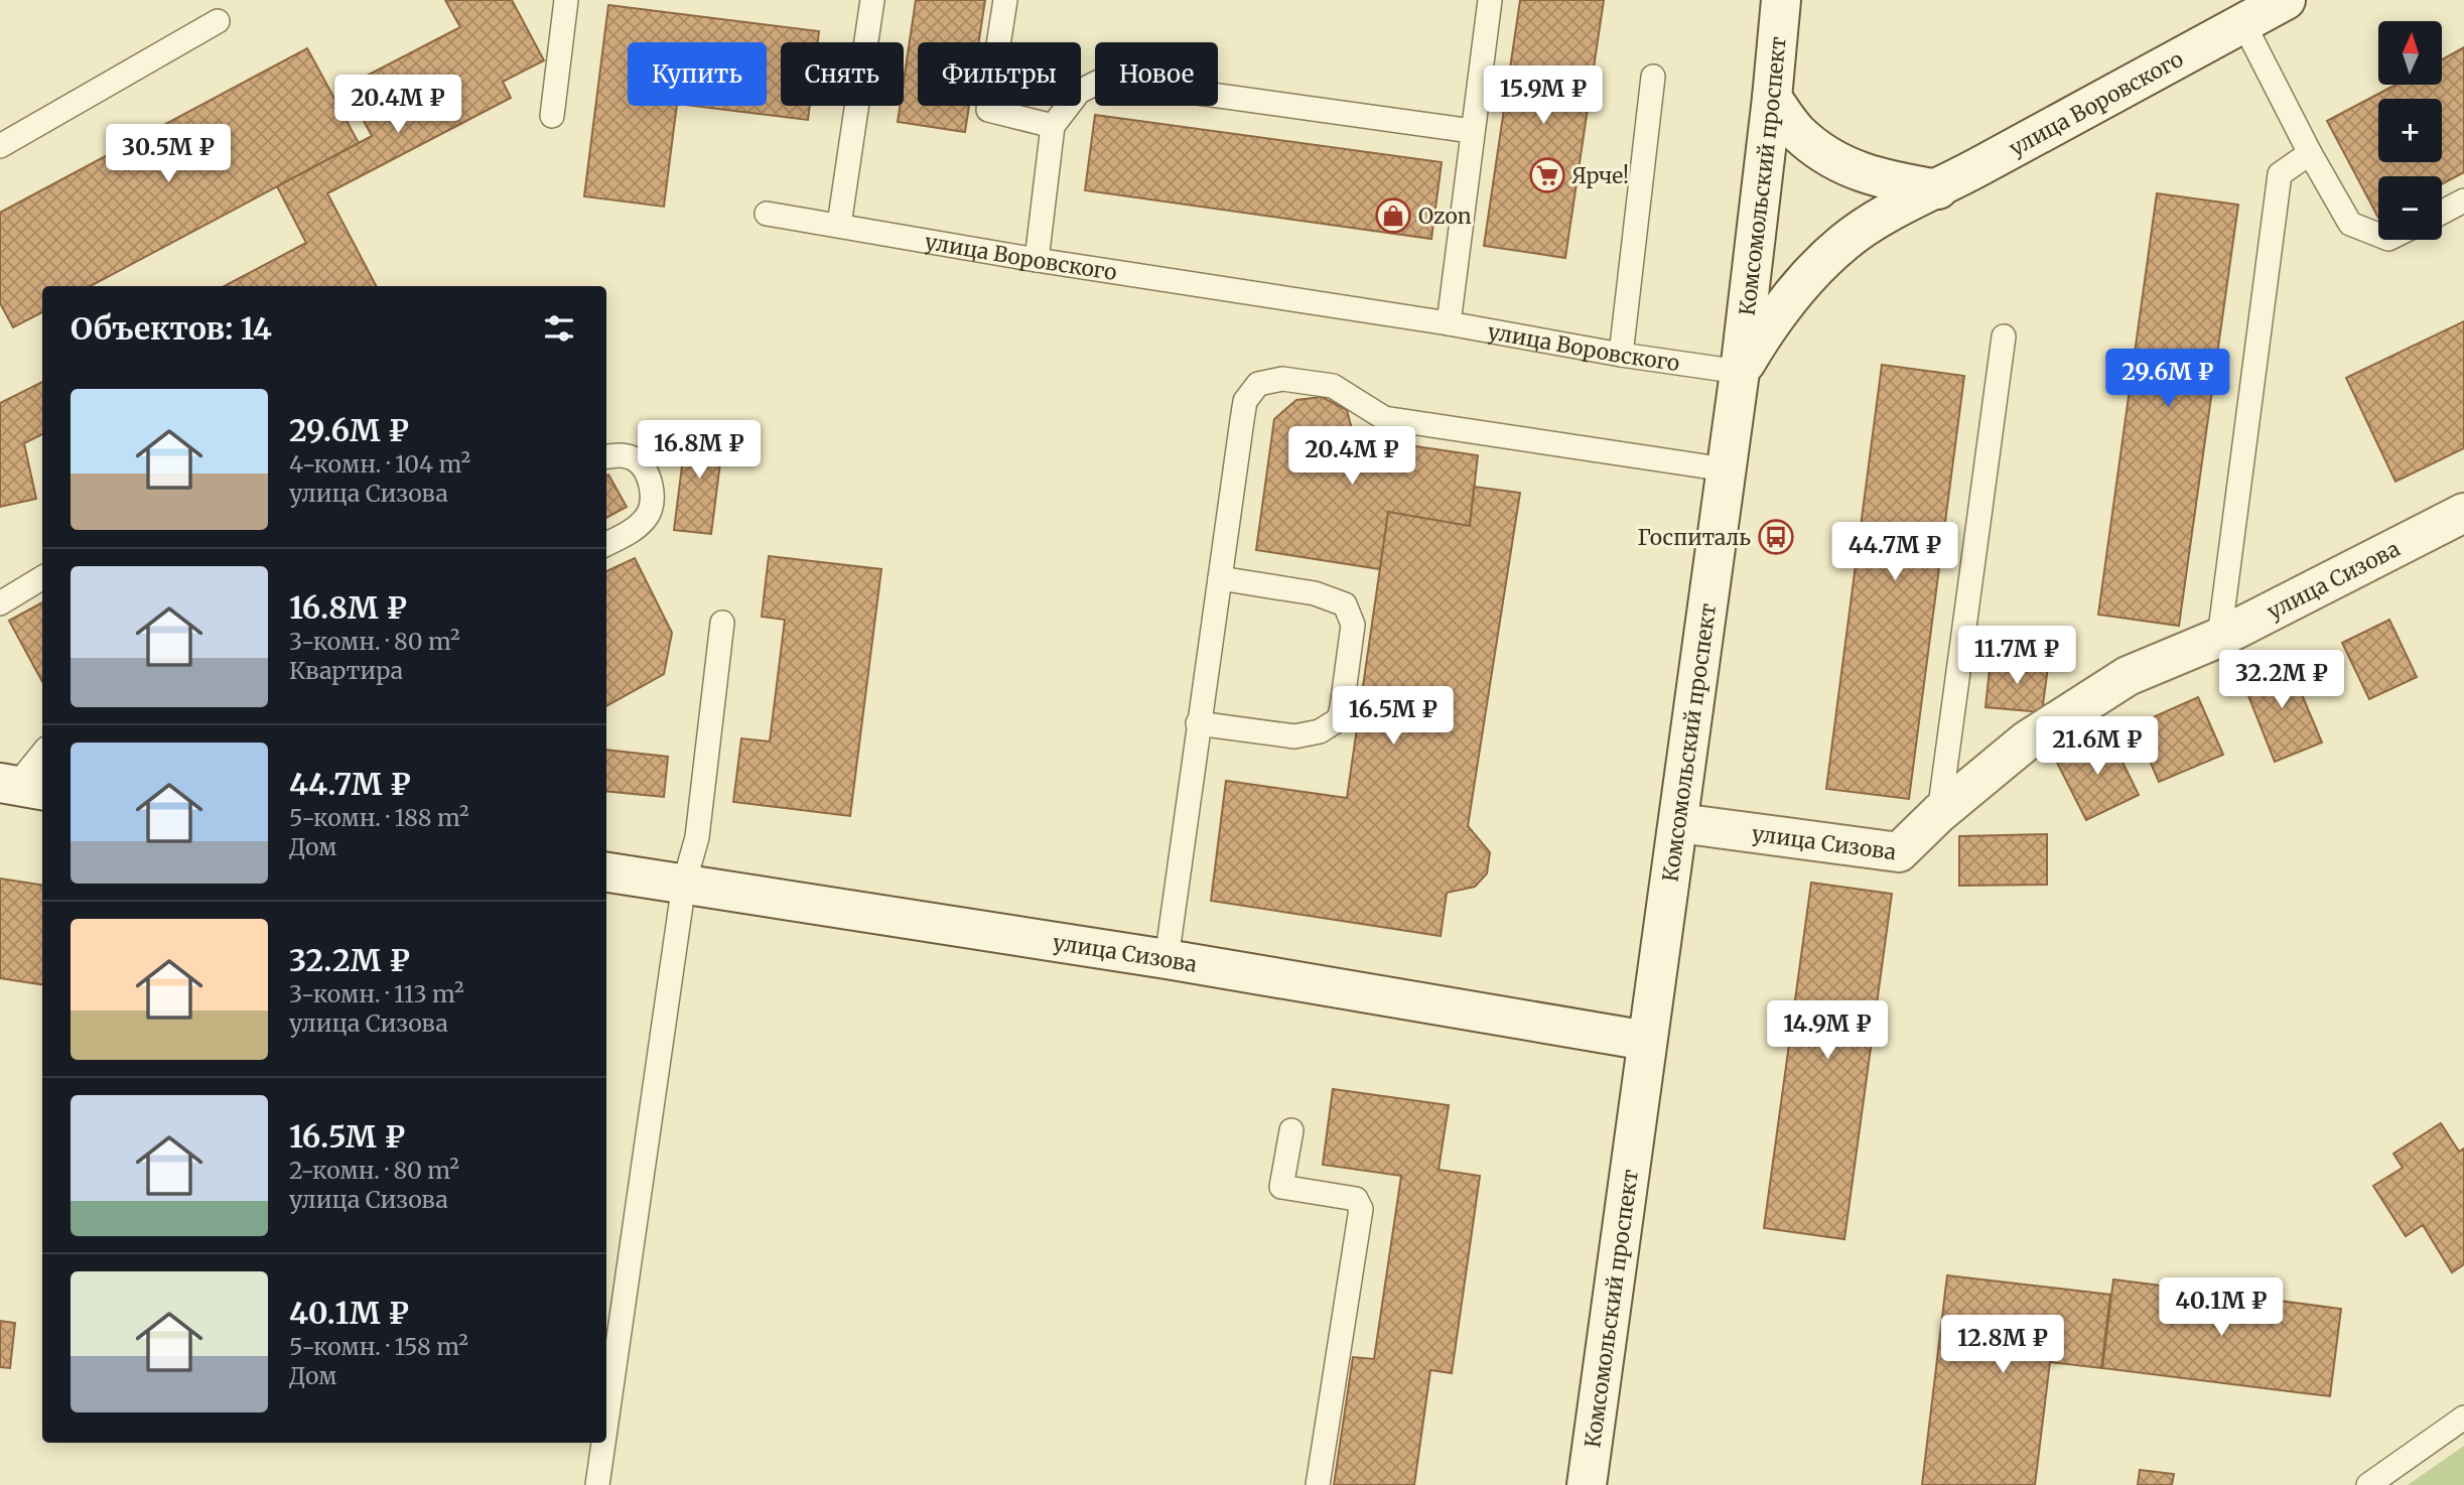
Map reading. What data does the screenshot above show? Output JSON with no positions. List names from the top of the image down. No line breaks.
{"streets":{"main road":["улица Воровского","Комсомольский проспект","улица Сизова"]},"crossings":[["улица Воровского","Комсомольский проспект"],["Комсомольский проспект","улица Сизова"]],"places":{"supermarket":["Ярче!"],"shop":["Ozon"],"bus stop":["Госпиталь"]},"north":"top","page":{"map_buttons":["+","−"],"chip":["Купить","Снять","Фильтры","Новое"],"price":["15.9M ₽","20.4M ₽","30.5M ₽","29.6M ₽","16.8M ₽","20.4M ₽","44.7M ₽","11.7M ₽","32.2M ₽","16.5M ₽","21.6M ₽","14.9M ₽","40.1M ₽","12.8M ₽"],"heading":"Объектов: 14","list":[{"name":"29.6M ₽","note":"4-комн. · 104 m² · улица Сизова"},{"name":"16.8M ₽","note":"3-комн. · 80 m² · Квартира"},{"name":"44.7M ₽","note":"5-комн. · 188 m² · Дом"},{"name":"32.2M ₽","note":"3-комн. · 113 m² · улица Сизова"},{"name":"16.5M ₽","note":"2-комн. · 80 m² · улица Сизова"},{"name":"40.1M ₽","note":"5-комн. · 158 m² · Дом"}]}}
